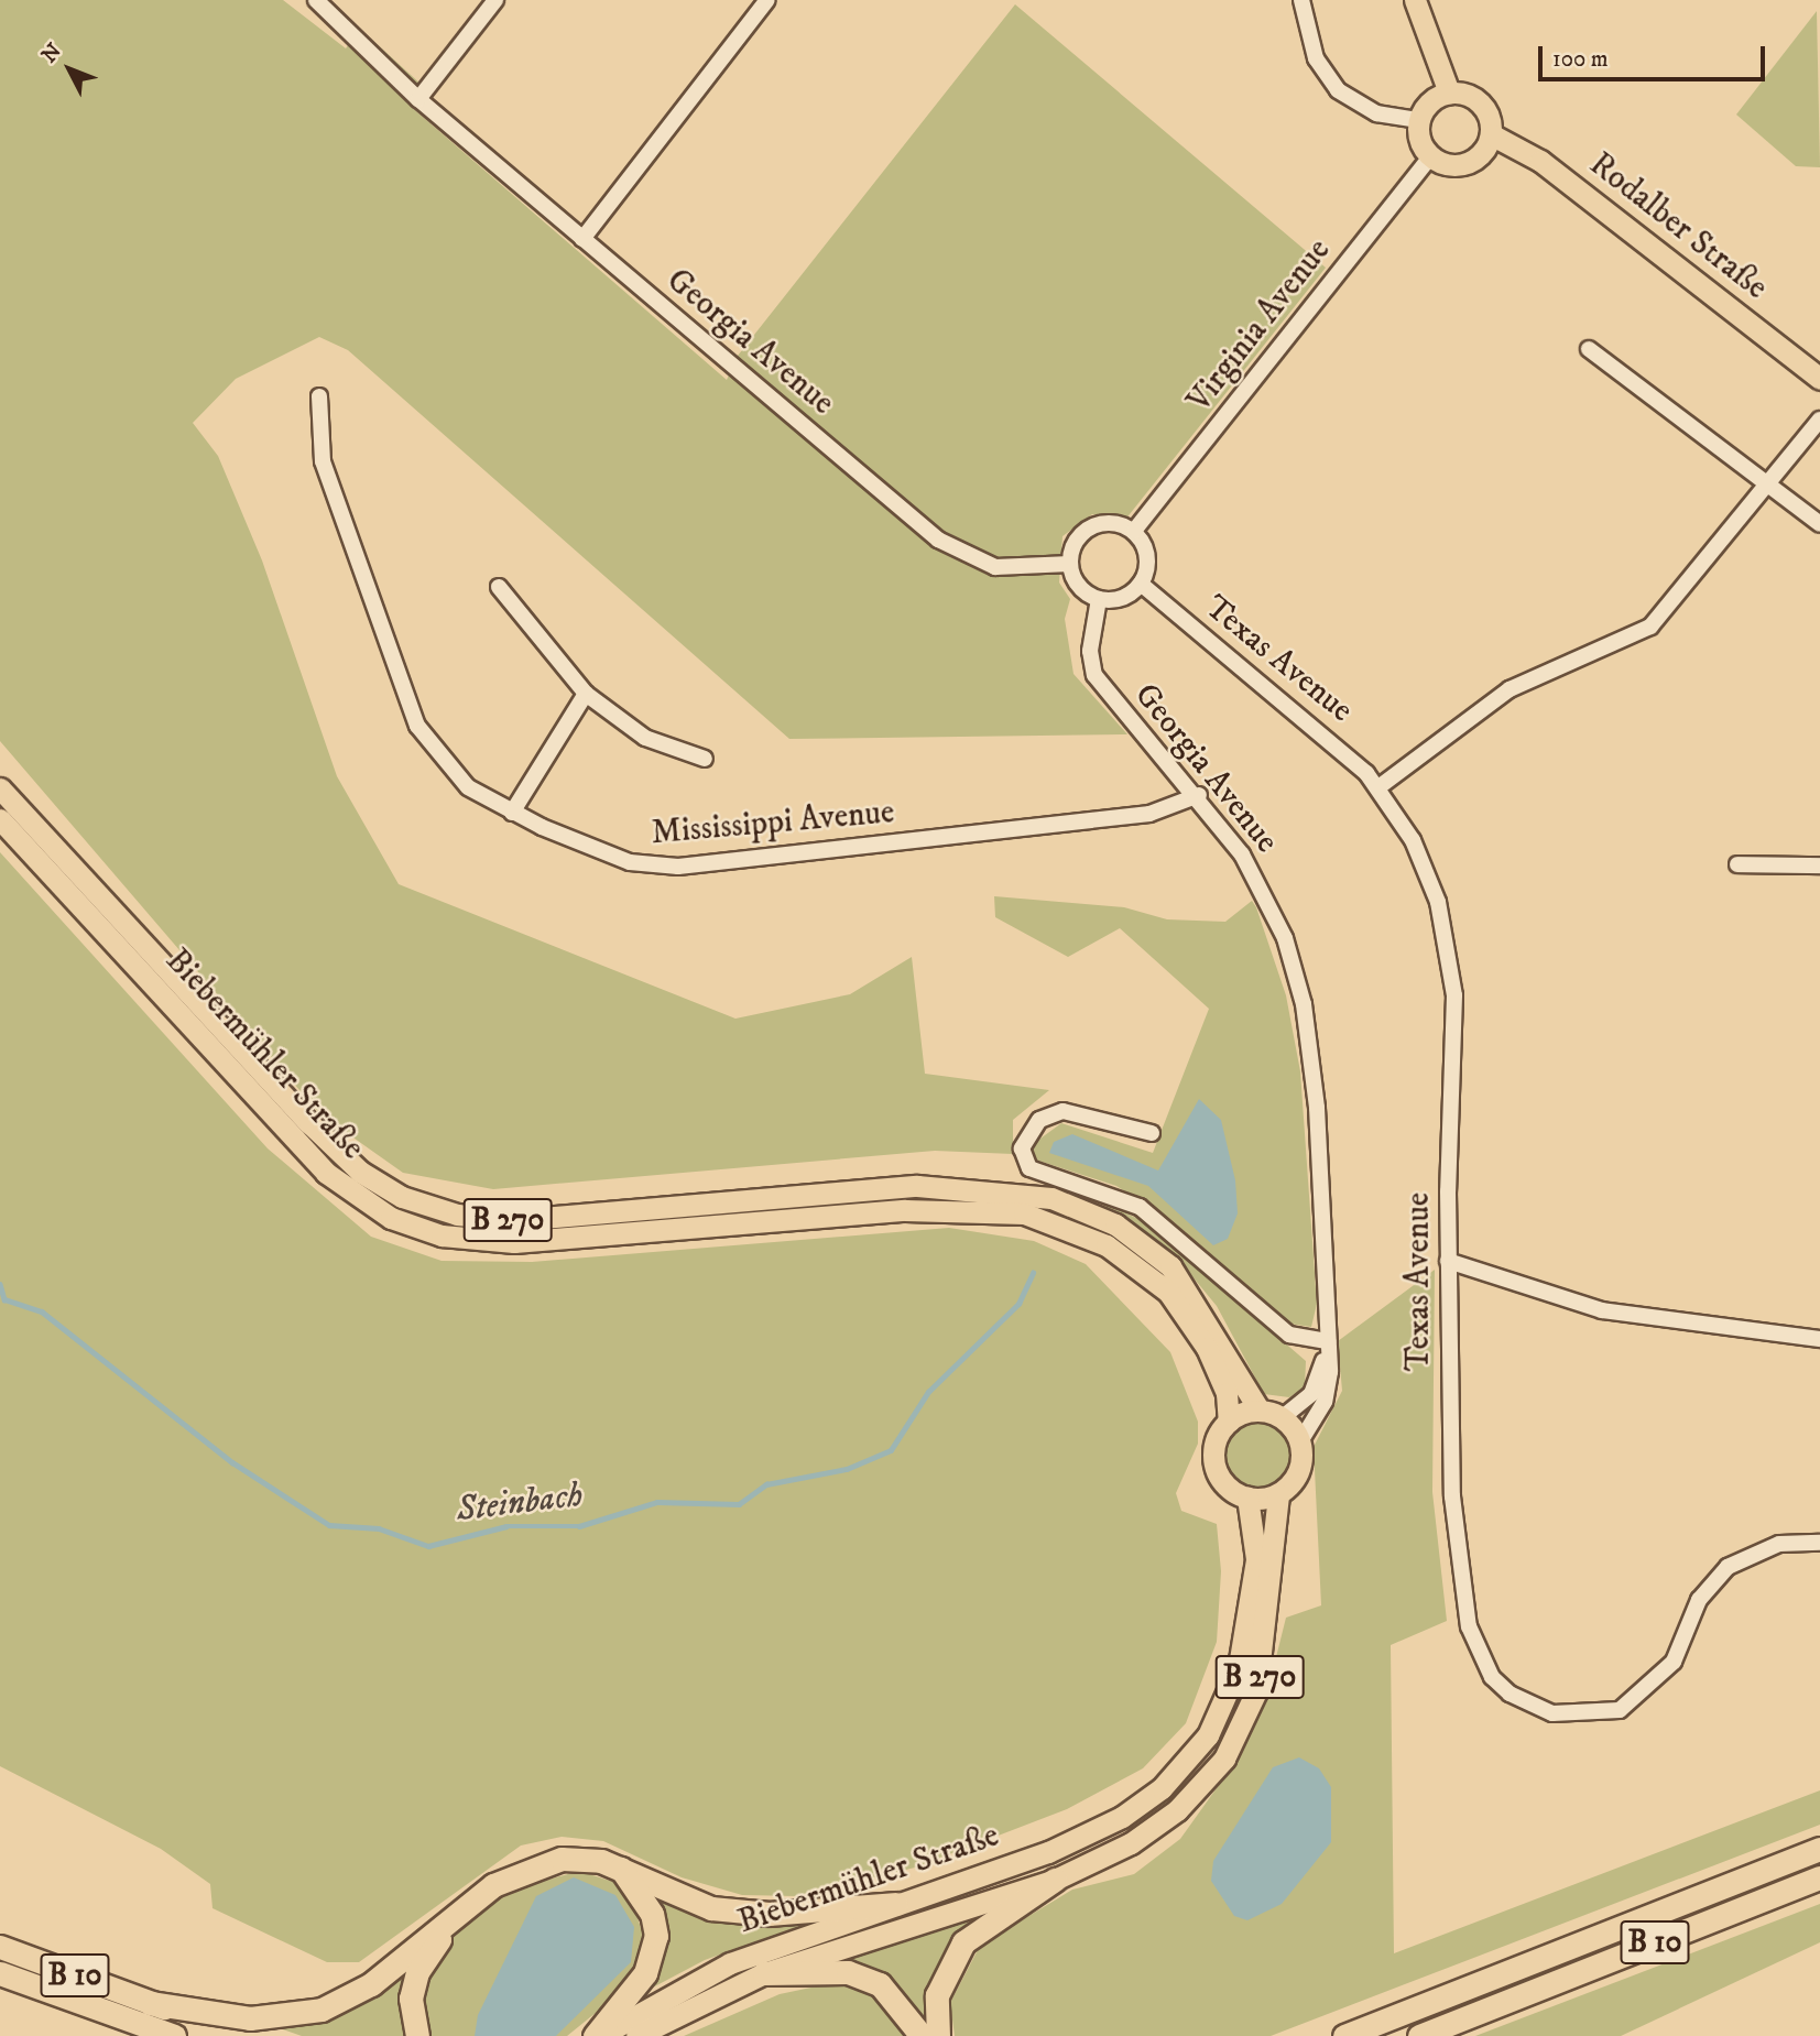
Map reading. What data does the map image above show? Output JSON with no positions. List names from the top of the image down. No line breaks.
{"streets":{"highway":["B 10"],"main road":["Rodalber Straße","Biebermühler Straße","B 270"],"street":["Virginia Avenue","Georgia Avenue","Texas Avenue","Mississippi Avenue"]},"crossings":[["Rodalber Straße","Virginia Avenue"],["Virginia Avenue","Georgia Avenue"],["Virginia Avenue","Texas Avenue"],["Georgia Avenue","Texas Avenue"],["Georgia Avenue","Mississippi Avenue"],["Georgia Avenue","Biebermühler Straße"],["Georgia Avenue","B 270"],["Biebermühler Straße","B 270"]],"water":["Steinbach"],"scale_bar":"100 m","north":"top left"}
